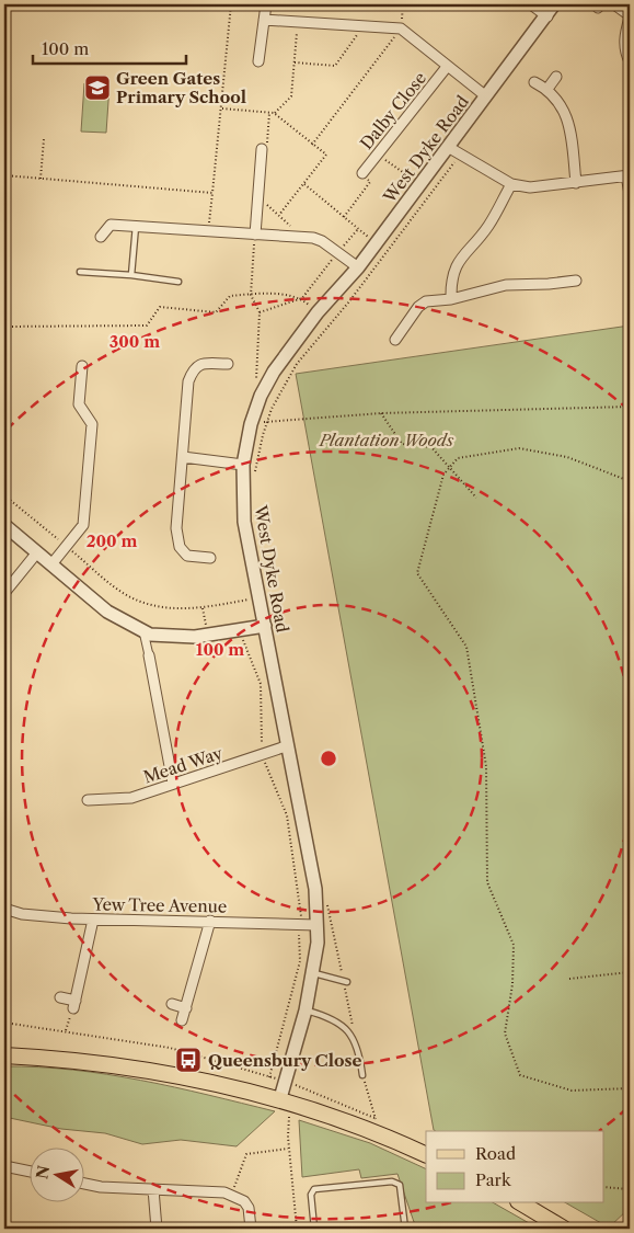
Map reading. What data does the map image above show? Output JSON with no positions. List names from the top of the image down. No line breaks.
{"streets":{"street":["Dalby Close","West Dyke Road","Mead Way","Yew Tree Avenue"]},"crossings":[["Dalby Close","West Dyke Road"],["West Dyke Road","Mead Way"],["West Dyke Road","Yew Tree Avenue"]],"parks":["Plantation Woods"],"places":{"school or university":["Green Gates Primary School"],"bus stop":["Queensbury Close"]},"legend":["Road","Park"],"scale_bar":"100 m","north":"left","rings":["300 m","200 m","100 m"]}
